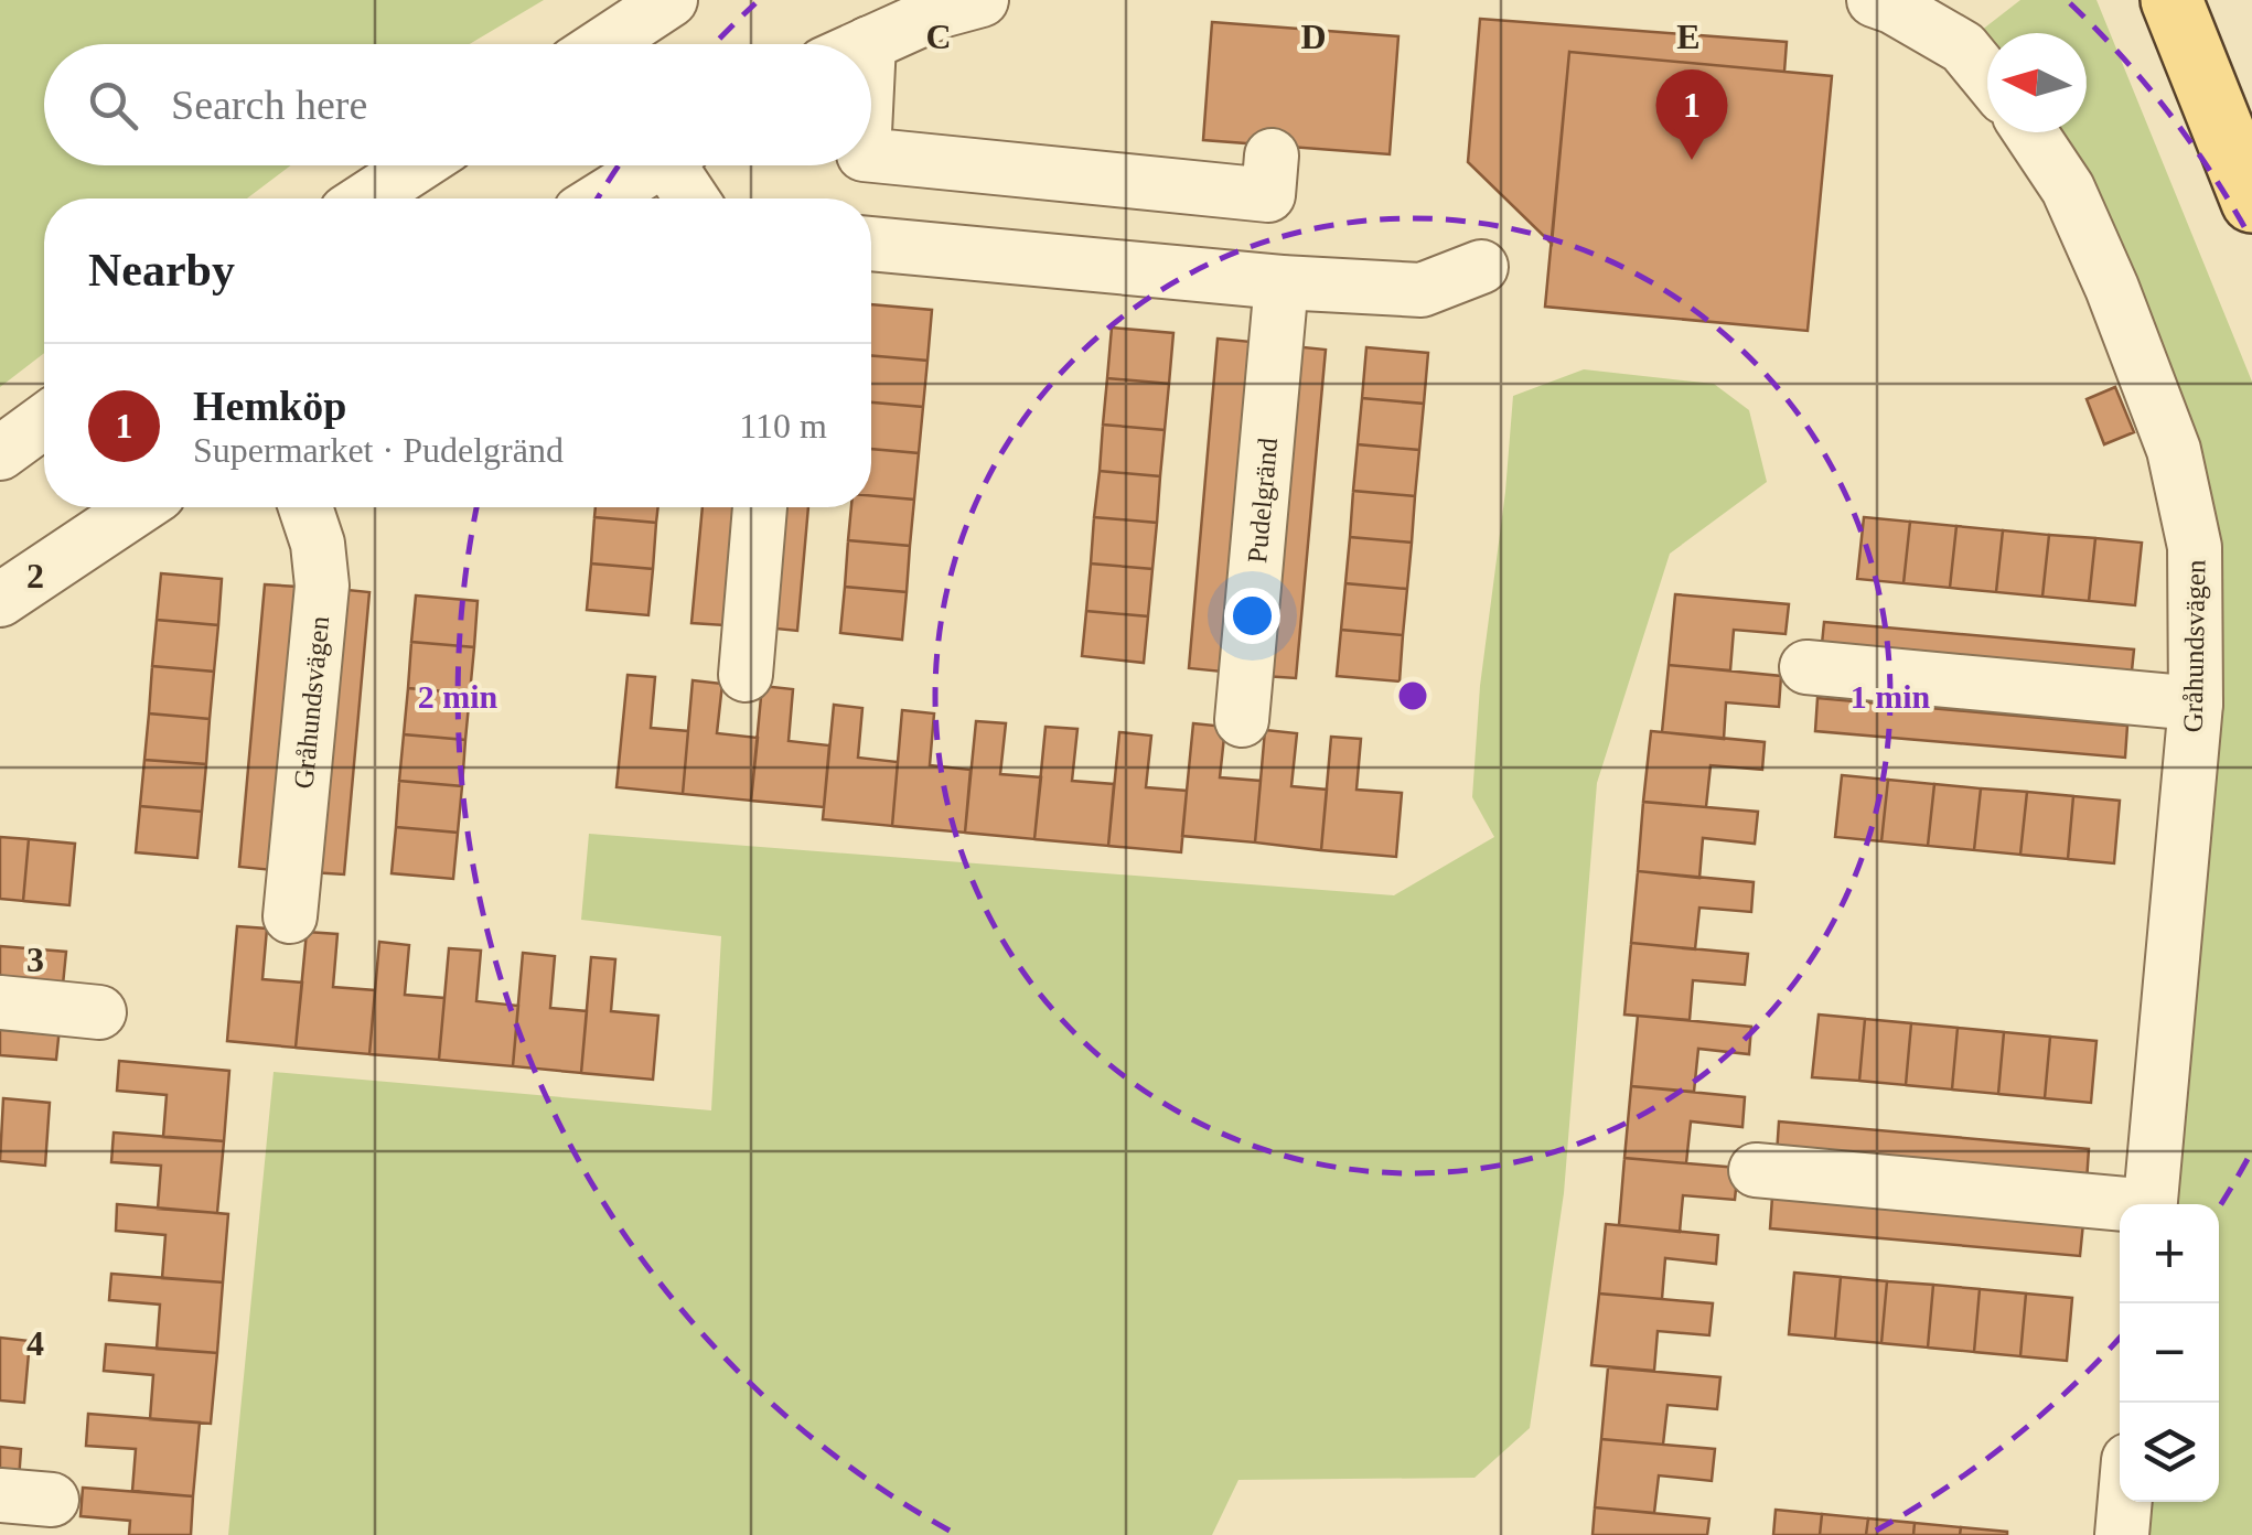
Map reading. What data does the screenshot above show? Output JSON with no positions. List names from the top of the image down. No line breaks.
{"streets":{"street":["Pudelgränd","Gråhundsvägen"]},"north":"left","page":{"search":"Search here","pins":"1","heading":"Nearby","list":[{"mark":"1","name":"Hemköp","note":"Supermarket · Pudelgränd","value":"110 m"}],"map_buttons":["+","−"]},"grid":{"columns":["C","D","E"],"rows":["2","3","4"]},"rings":["1 min","2 min"]}
